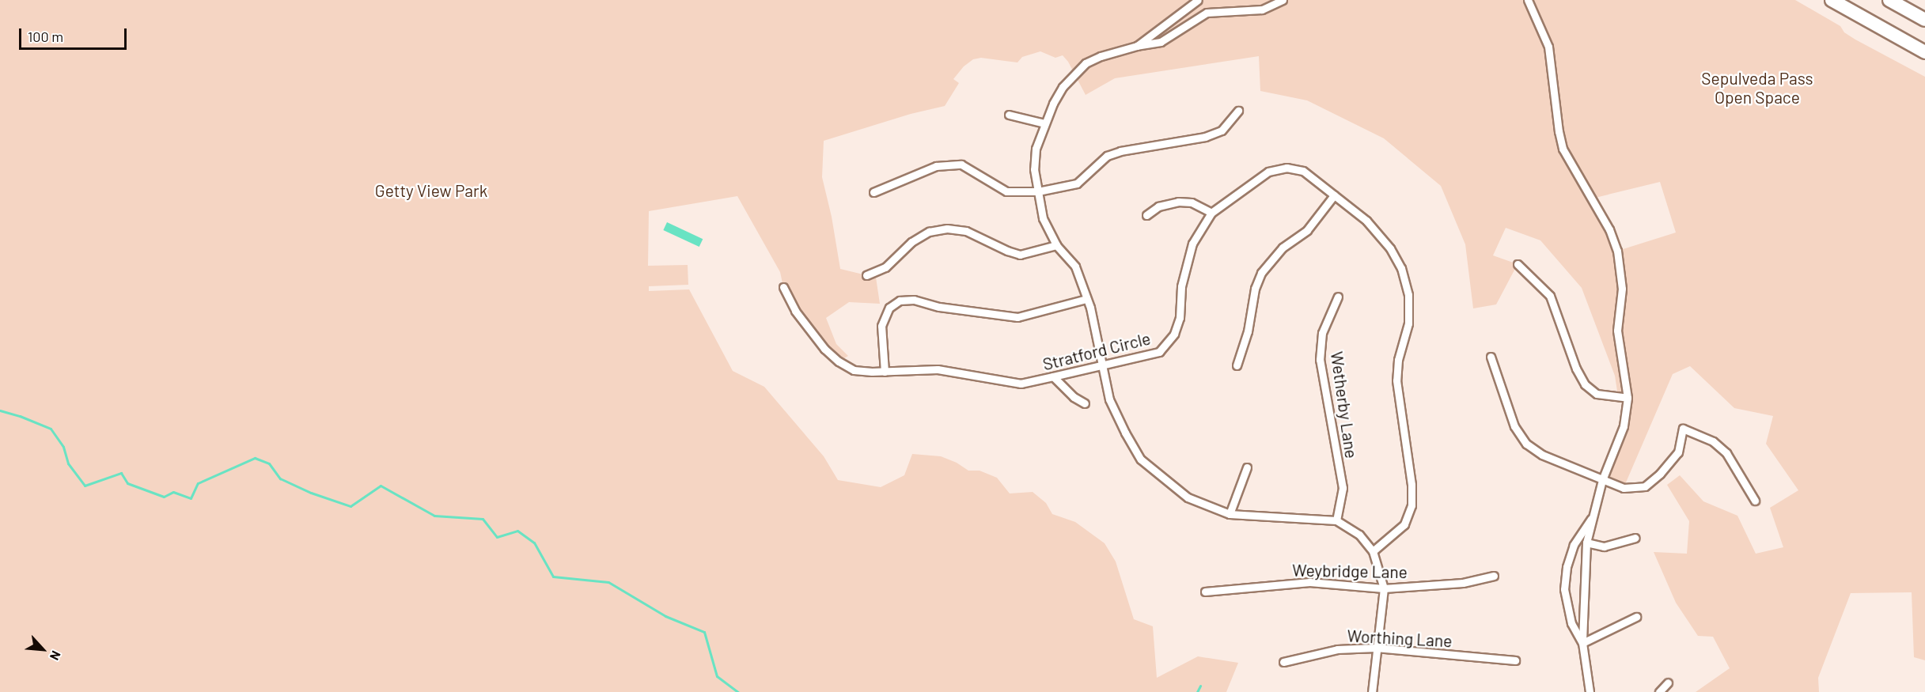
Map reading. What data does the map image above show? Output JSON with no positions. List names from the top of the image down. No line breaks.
{"streets":{"street":["Stratford Circle","Wetherby Lane","Weybridge Lane","Worthing Lane"]},"parks":["Sepulveda Pass Open Space","Getty View Park"],"scale_bar":"100 m","north":"bottom right"}
